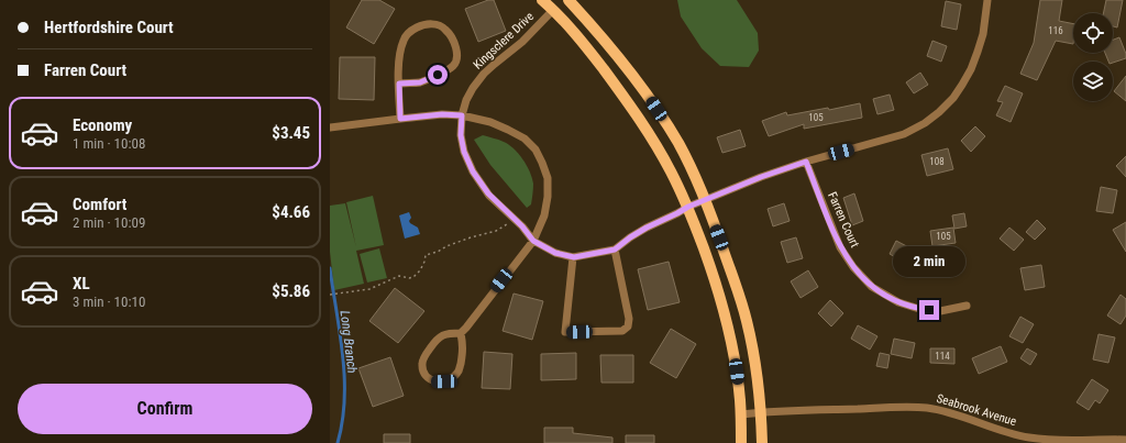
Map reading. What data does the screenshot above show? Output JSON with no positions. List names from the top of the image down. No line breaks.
{"streets":{"street":["Kingsclere Drive","Farren Court","Seabrook Avenue"]},"crossings":[["Kingsclere Drive","Farren Court"]],"water":["Long Branch"],"house_numbers":["116","105","108","105","114"],"page":{"banner":["Hertfordshire Court","Farren Court"],"list":[{"name":"Economy","note":"1 min · 10:08","value":"$3.45"},{"name":"Comfort","note":"2 min · 10:09","value":"$4.66"},{"name":"XL","note":"3 min · 10:10","value":"$5.86"}],"bubble":"2 min","buttons":"Confirm"}}
